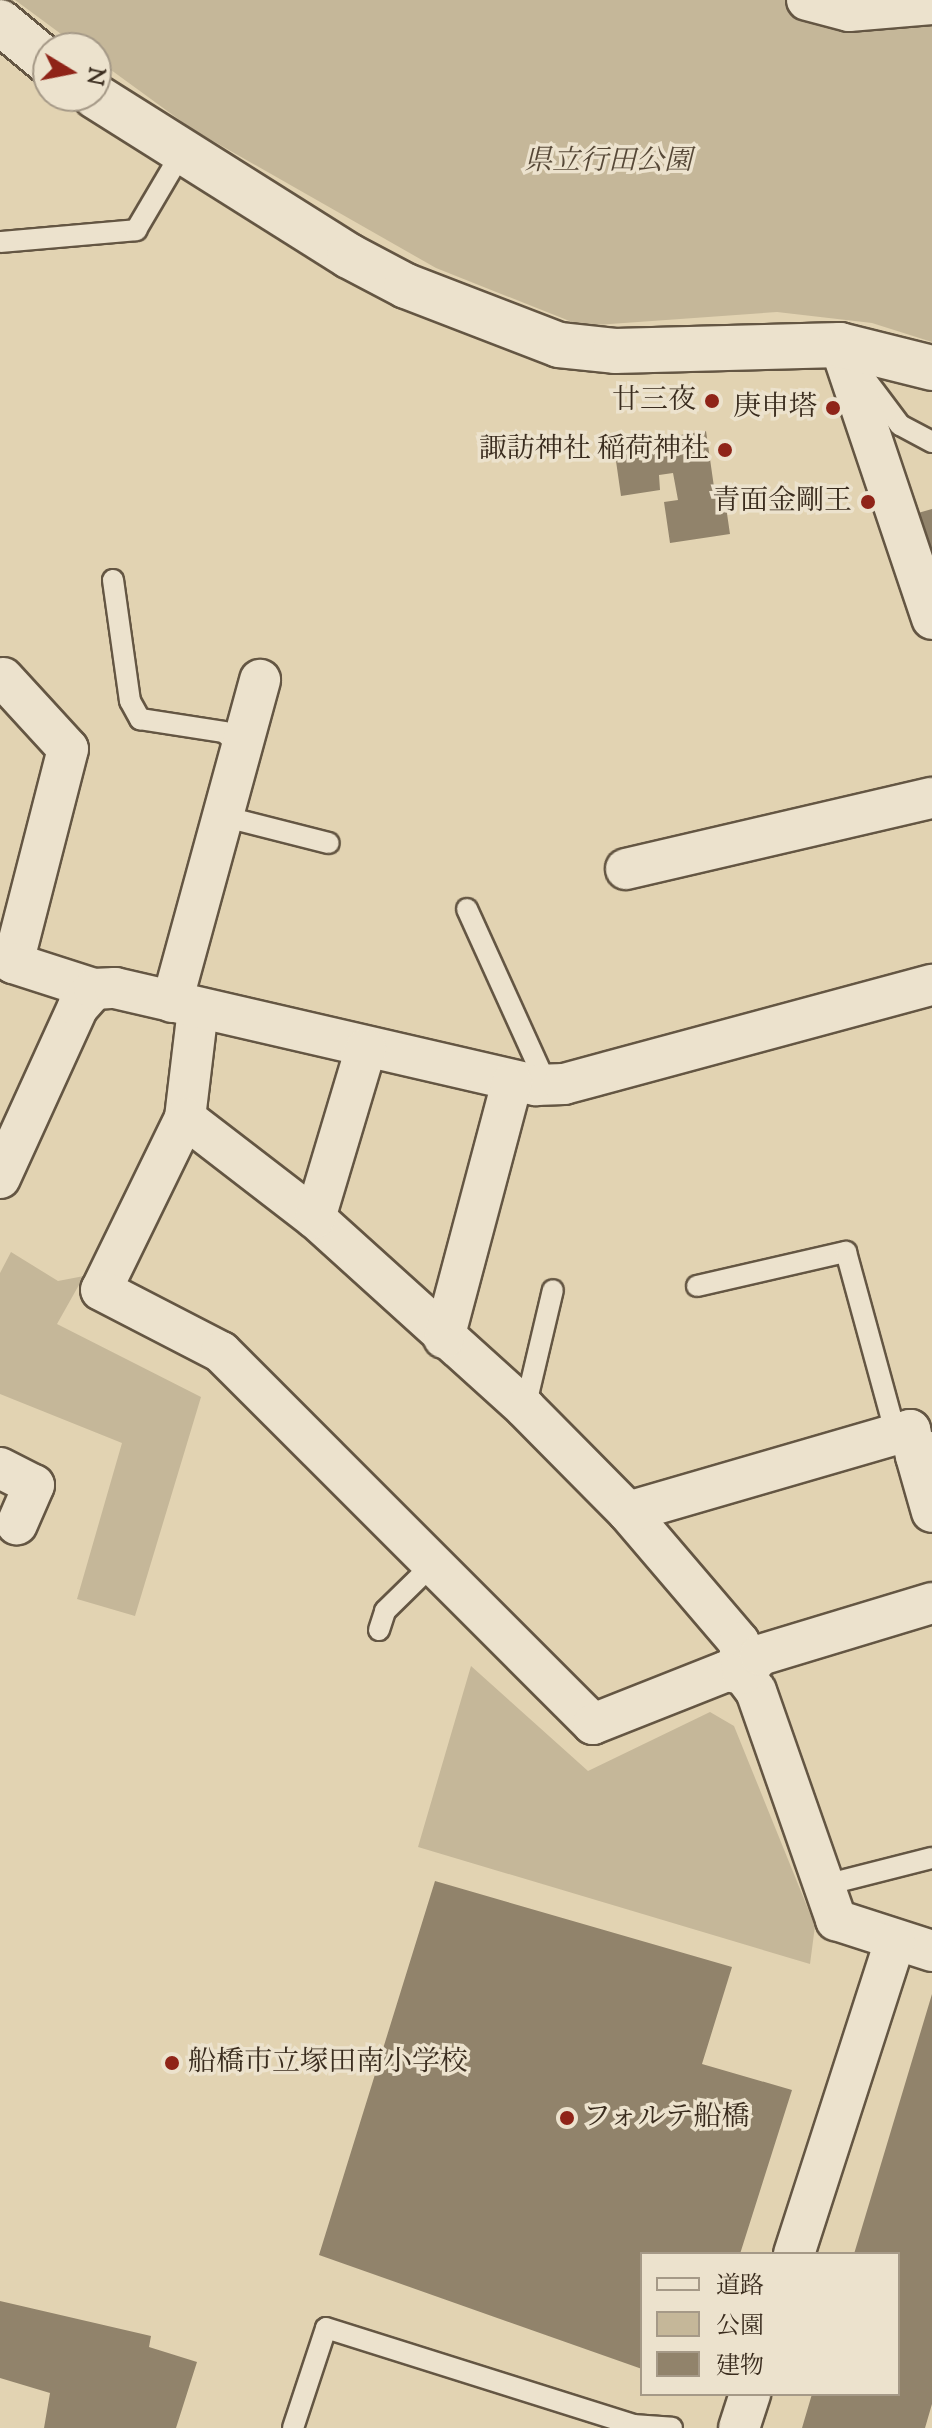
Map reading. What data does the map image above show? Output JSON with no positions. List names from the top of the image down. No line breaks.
{"parks":["県立行田公園"],"places":["廿三夜","庚申塔","諏訪神社 稲荷神社","青面金剛王","船橋市立塚田南小学校","フォルテ船橋"],"legend":["道路","公園","建物"],"north":"right"}
